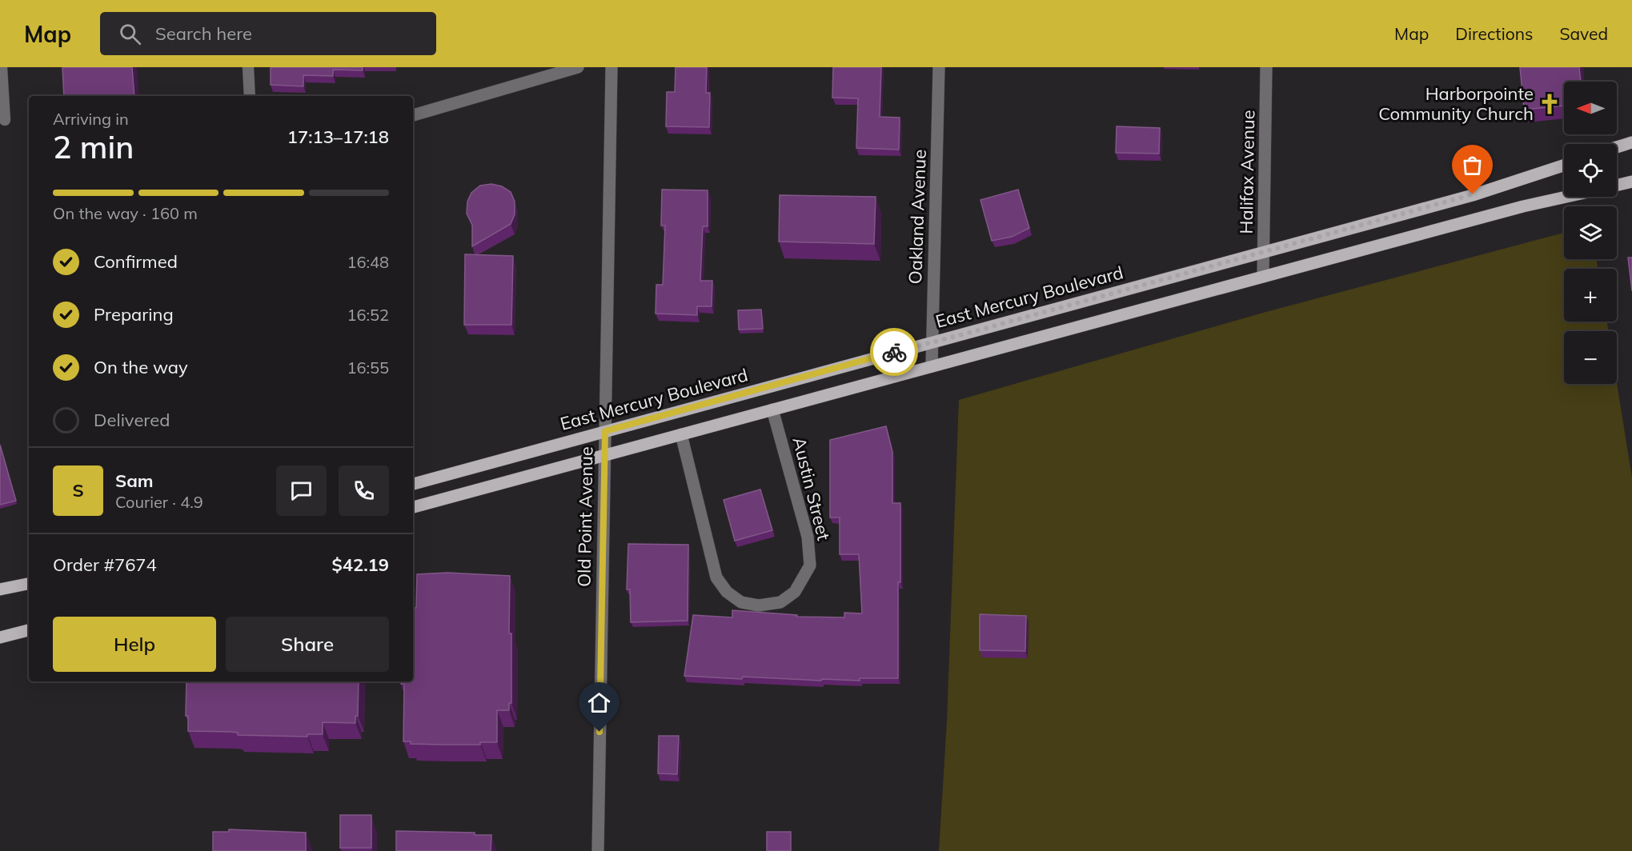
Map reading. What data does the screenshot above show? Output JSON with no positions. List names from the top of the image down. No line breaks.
{"streets":{"main road":["East Mercury Boulevard"],"street":["Halifax Avenue","Oakland Avenue","Austin Street","Old Point Avenue"]},"crossings":[["Halifax Avenue","East Mercury Boulevard"],["Oakland Avenue","East Mercury Boulevard"],["East Mercury Boulevard","Old Point Avenue"]],"places":{"church":["Harborpointe Community Church"]},"north":"left","page":{"header":"Map","search":"Search here","nav":["Map","Directions","Saved"],"map_buttons":["+","−"],"heading":["2 min","Arriving in","17:13–17:18"],"panel":["Sam","Courier · 4.9","Order #7674","$42.19"],"bar":"On the way · 160 m","list":[["Confirmed","16:48"],["Preparing","16:52"],["On the way","16:55"],"Delivered"],"round":"S","buttons":["Help","Share"]}}
